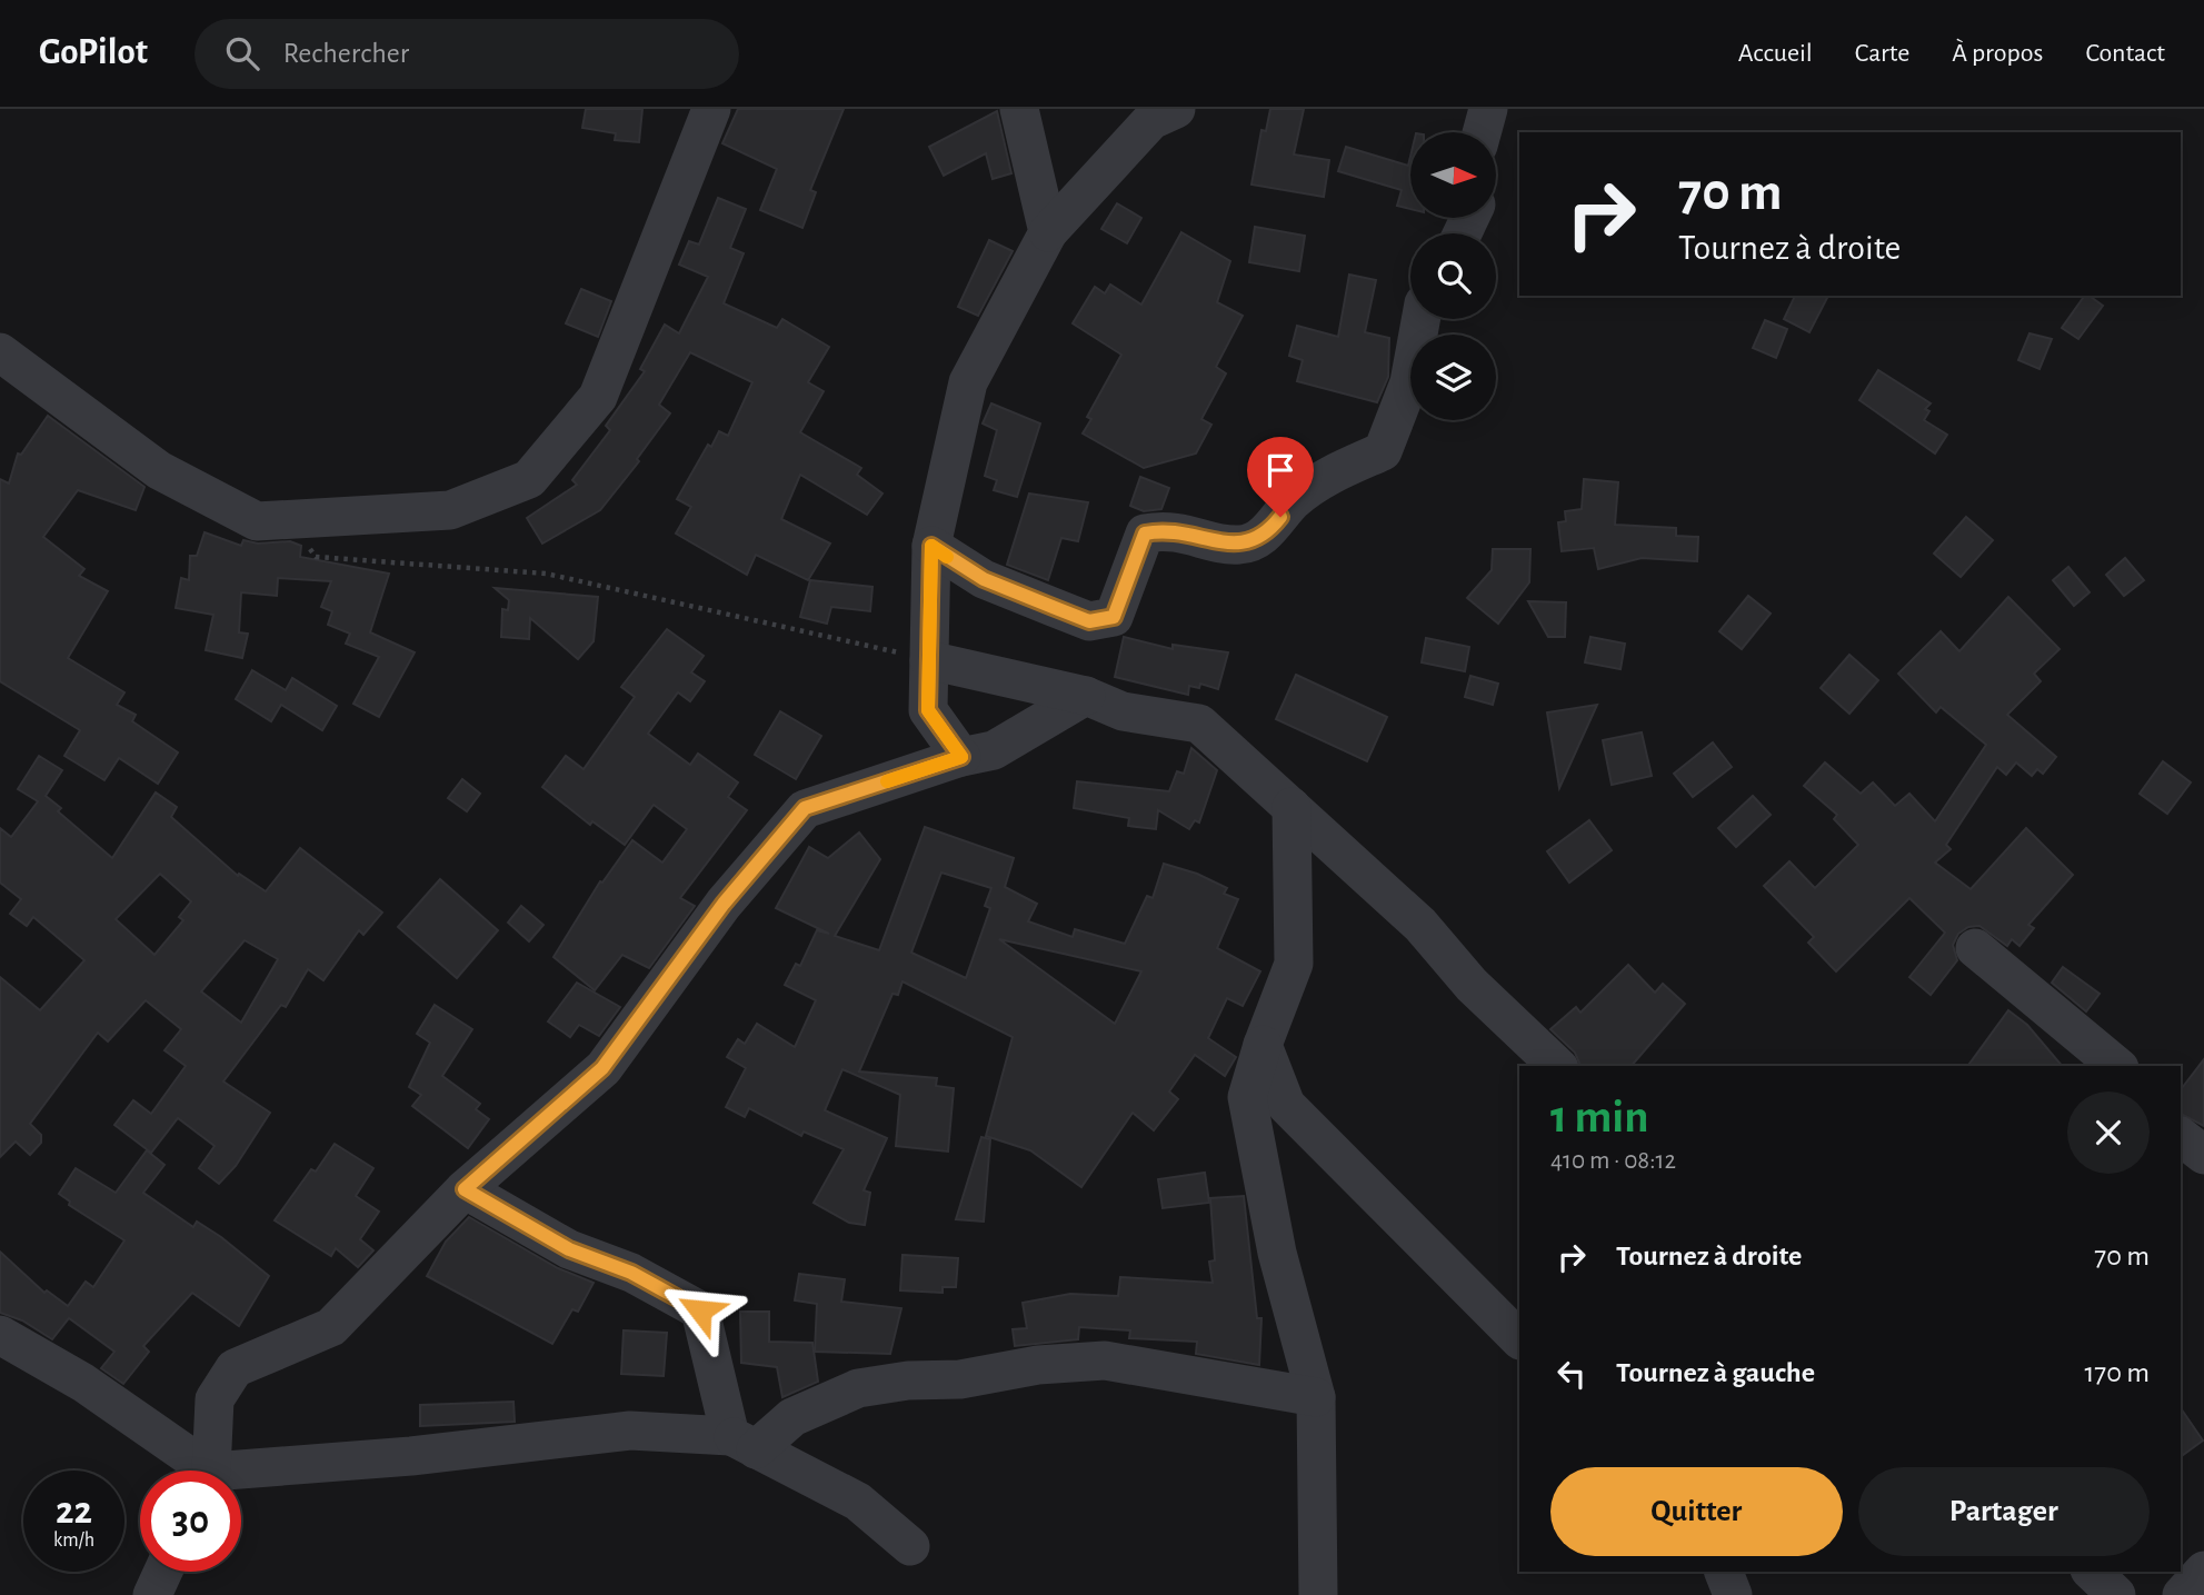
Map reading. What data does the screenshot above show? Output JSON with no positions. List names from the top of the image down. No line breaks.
{"north":"right","page":{"header":"GoPilot","search":"Rechercher","nav":["Accueil","Carte","À propos","Contact"],"turn":["70 m","Tournez à droite"],"heading":["1 min","410 m · 08:12"],"list":[{"name":"Tournez à droite","value":"70 m"},{"name":"Tournez à gauche","value":"170 m"}],"buttons":["Quitter","Partager"],"speed":"22 km/h","limit":"30"}}
